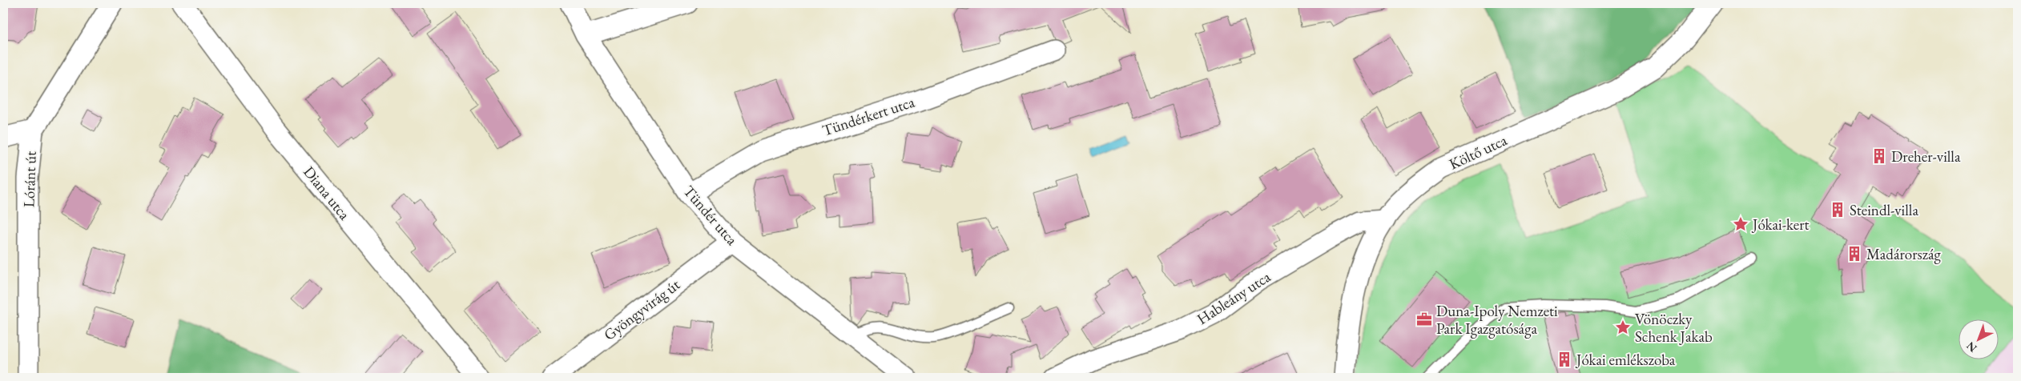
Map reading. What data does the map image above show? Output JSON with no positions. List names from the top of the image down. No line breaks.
{"streets":{"street":["Tündérkert utca","Költő utca","Lóránt út","Diana utca","Tündér utca","Hableány utca","Gyöngyvirág út"]},"crossings":[["Tündérkert utca","Tündér utca"],["Költő utca","Hableány utca"],["Tündér utca","Gyöngyvirág út"]],"places":{"building":["Dreher-villa","Steindl-villa","Madárország","Jókai emlékszoba"],"place":["Jókai-kert","Vönöczky Schenk Jakab"],"office":["Duna-Ipoly Nemzeti Park Igazgatósága"]},"north":"bottom left"}
